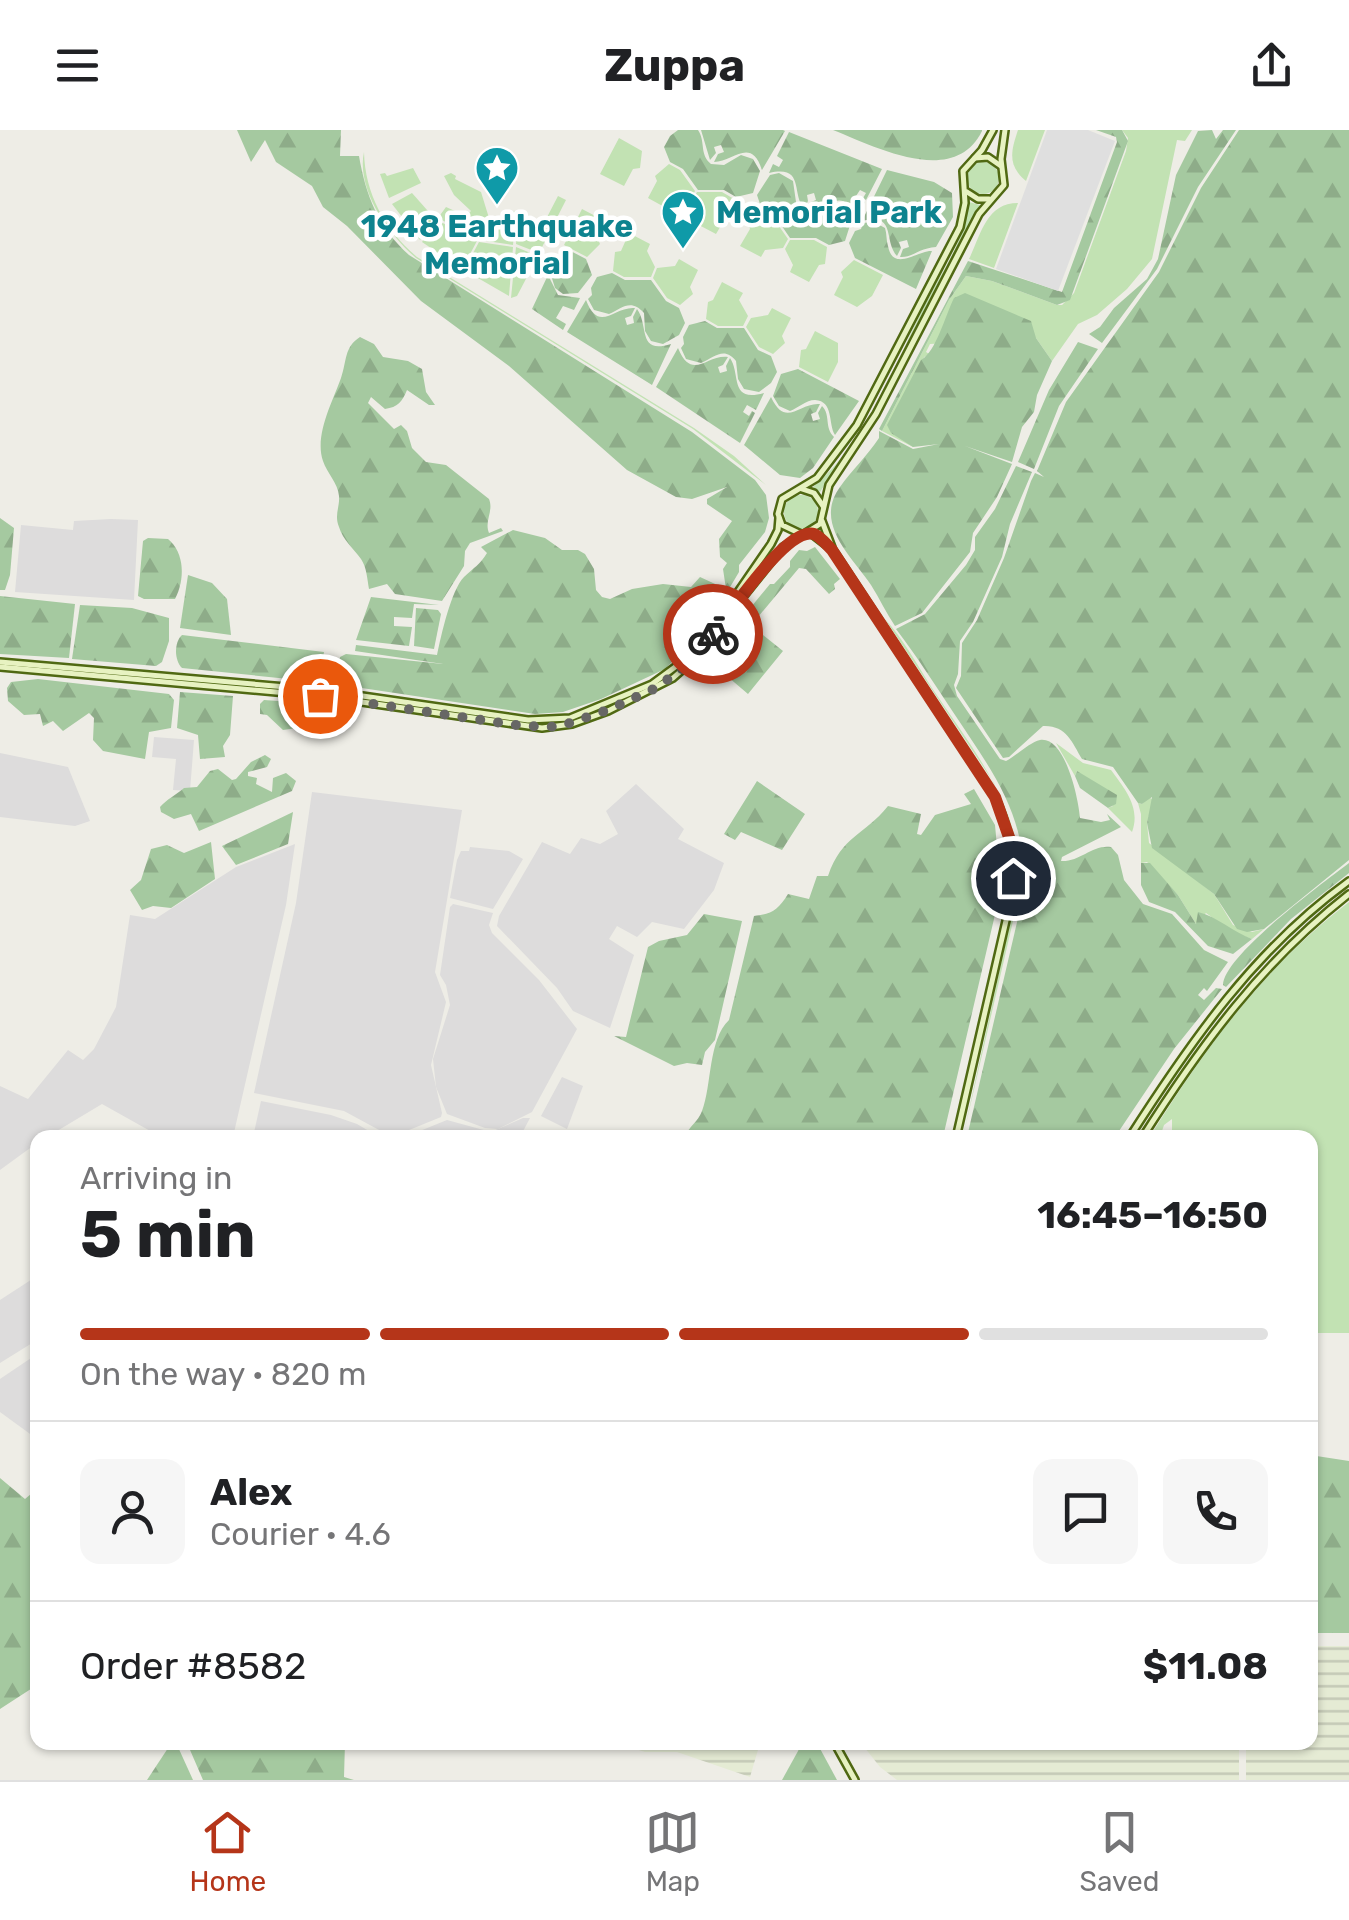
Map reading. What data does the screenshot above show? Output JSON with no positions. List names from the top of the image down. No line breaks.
{"places":{"place":["1948 Earthquake Memorial","Memorial Park"]},"page":{"header":"Zuppa","heading":["5 min","Arriving in","16:45–16:50"],"panel":["Alex","Courier · 4.6","Order #8582","$11.08"],"bar":"On the way · 820 m","tabs":["Home","Map","Saved"]}}
